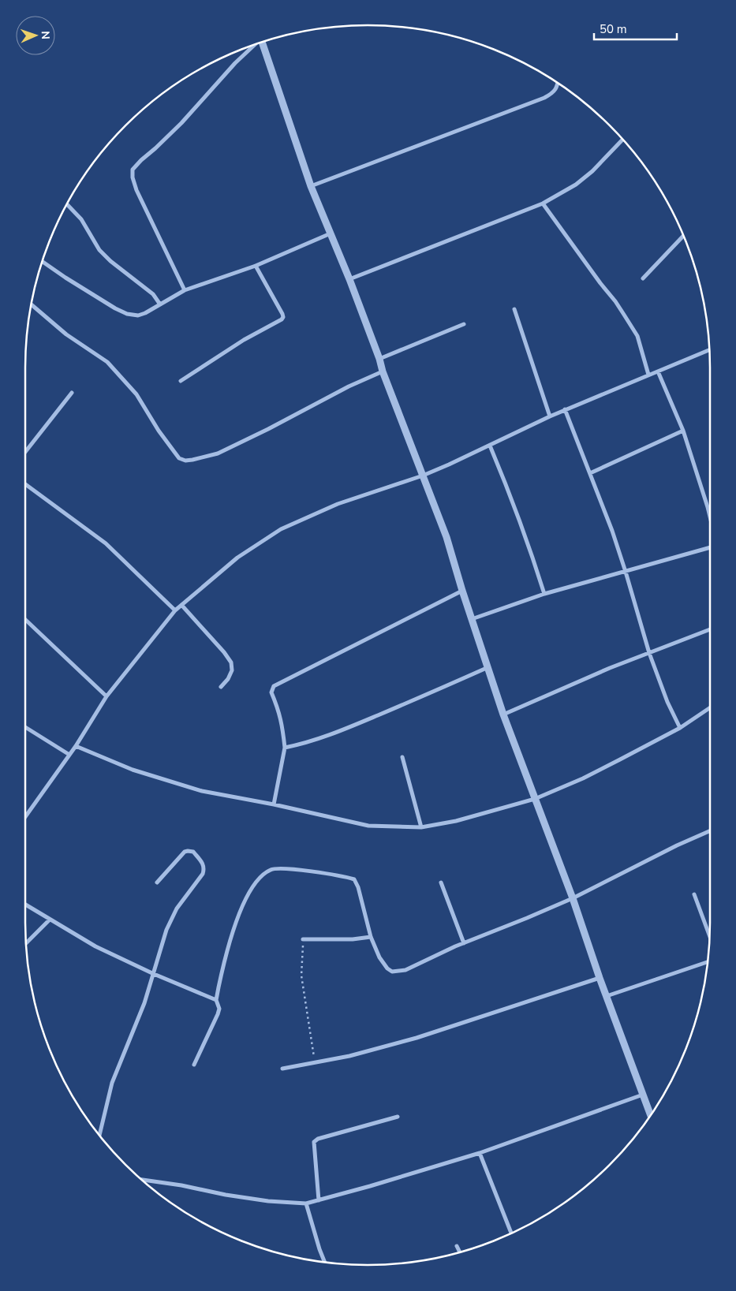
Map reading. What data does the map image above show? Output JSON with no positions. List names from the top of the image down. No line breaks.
{"scale_bar":"50 m","north":"right"}
